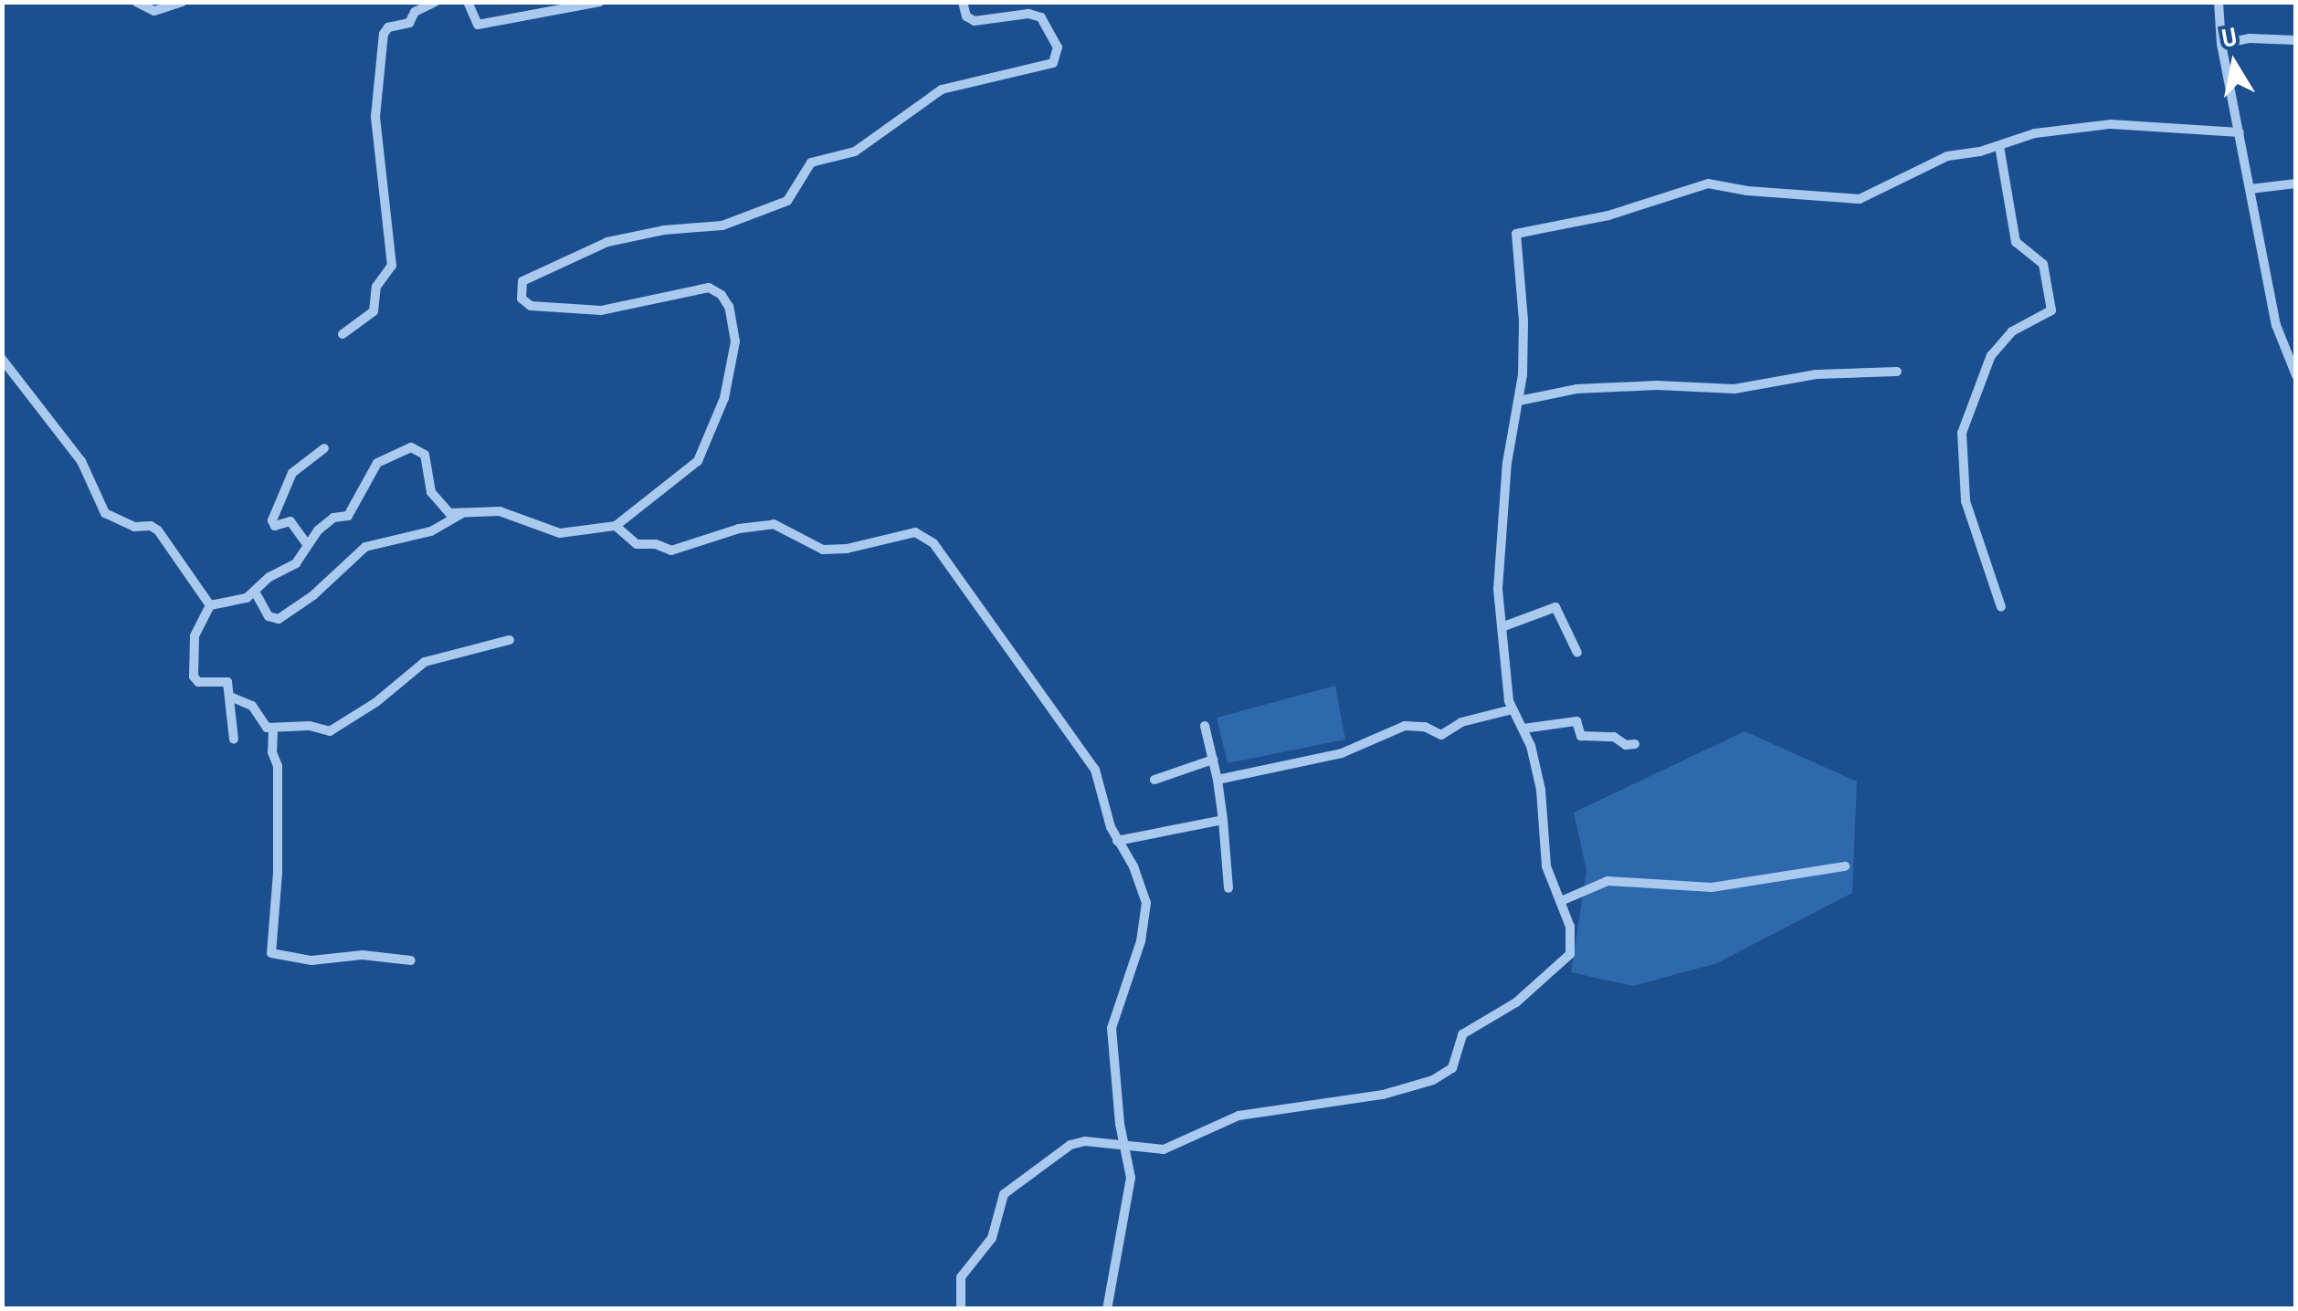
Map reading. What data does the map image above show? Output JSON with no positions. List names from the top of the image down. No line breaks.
{"north":"top"}
